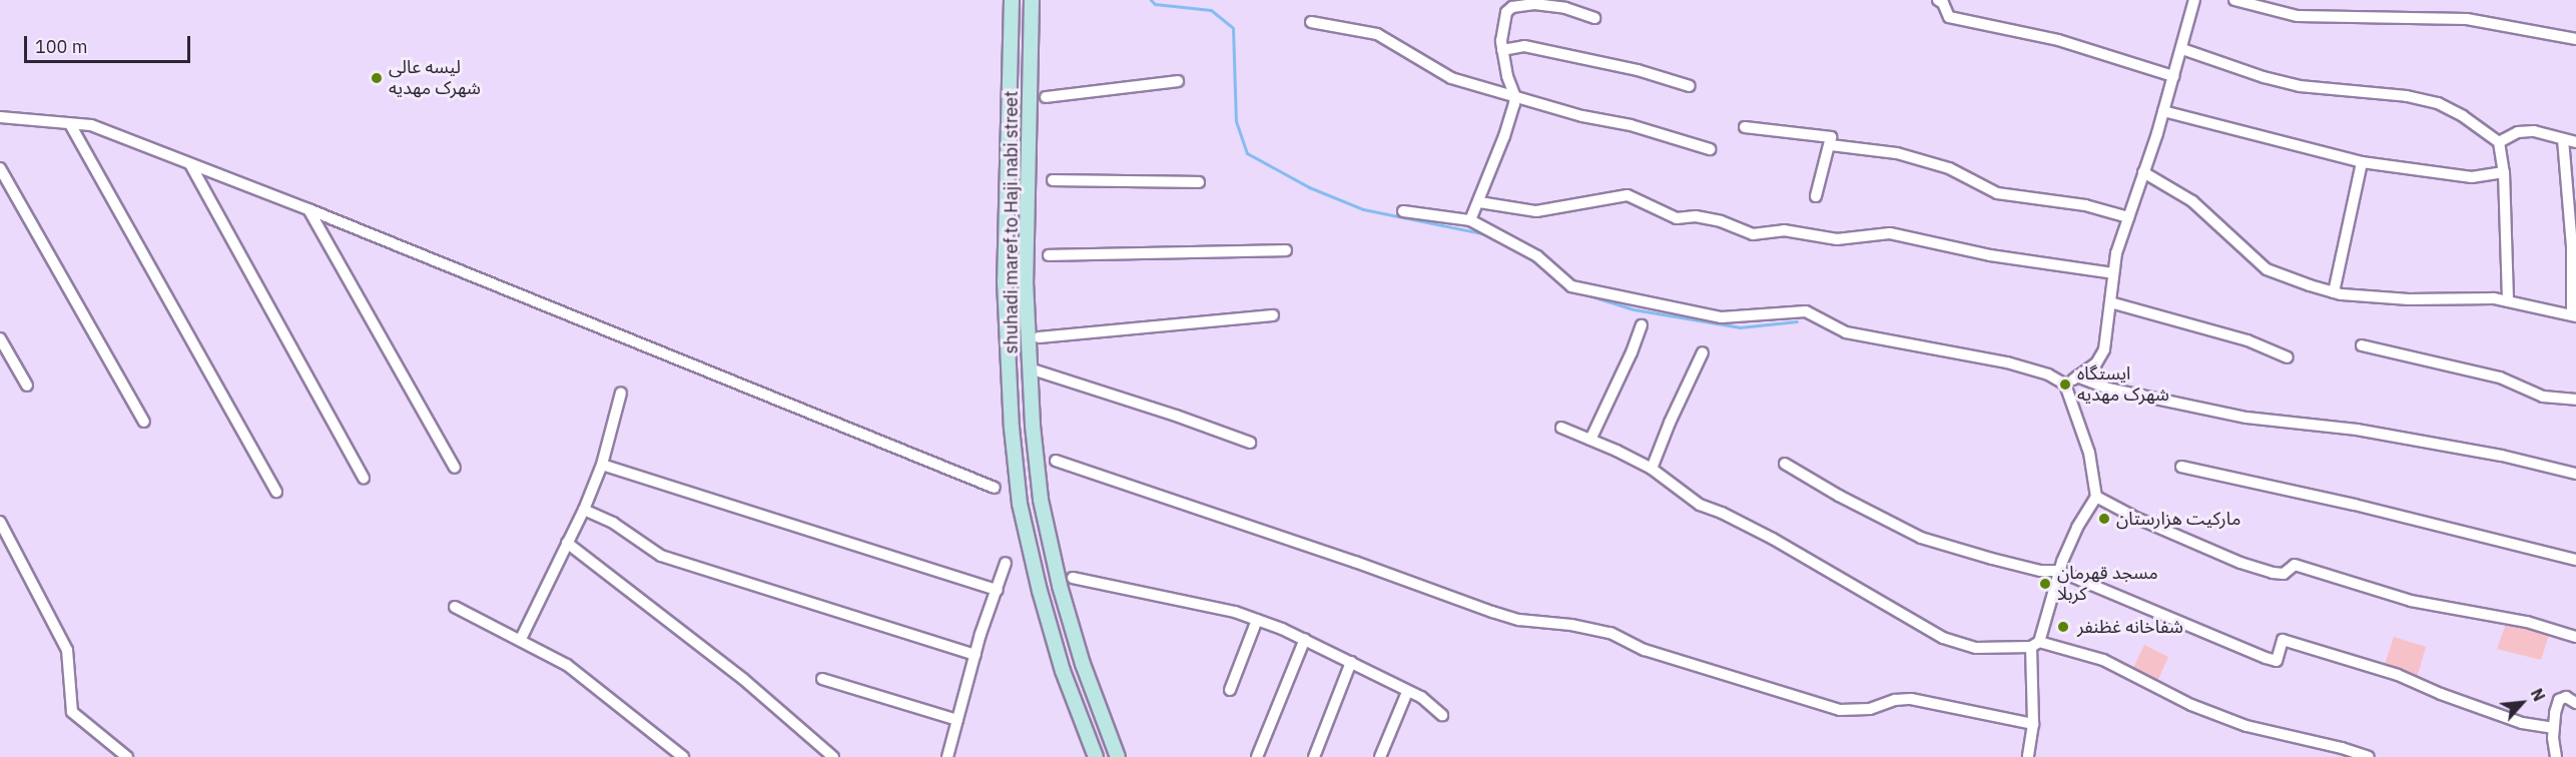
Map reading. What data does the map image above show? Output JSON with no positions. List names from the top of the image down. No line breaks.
{"streets":{"main road":["shuhadi maref to Haji nabi street"]},"places":["لیسه عالی شهرک مهدیه","ایستگاه شهرک مهدیه","مارکیت هزارستان","مسجد قهرمان کربلا","شفاخانه غظنفر"],"scale_bar":"100 m","north":"top right"}
